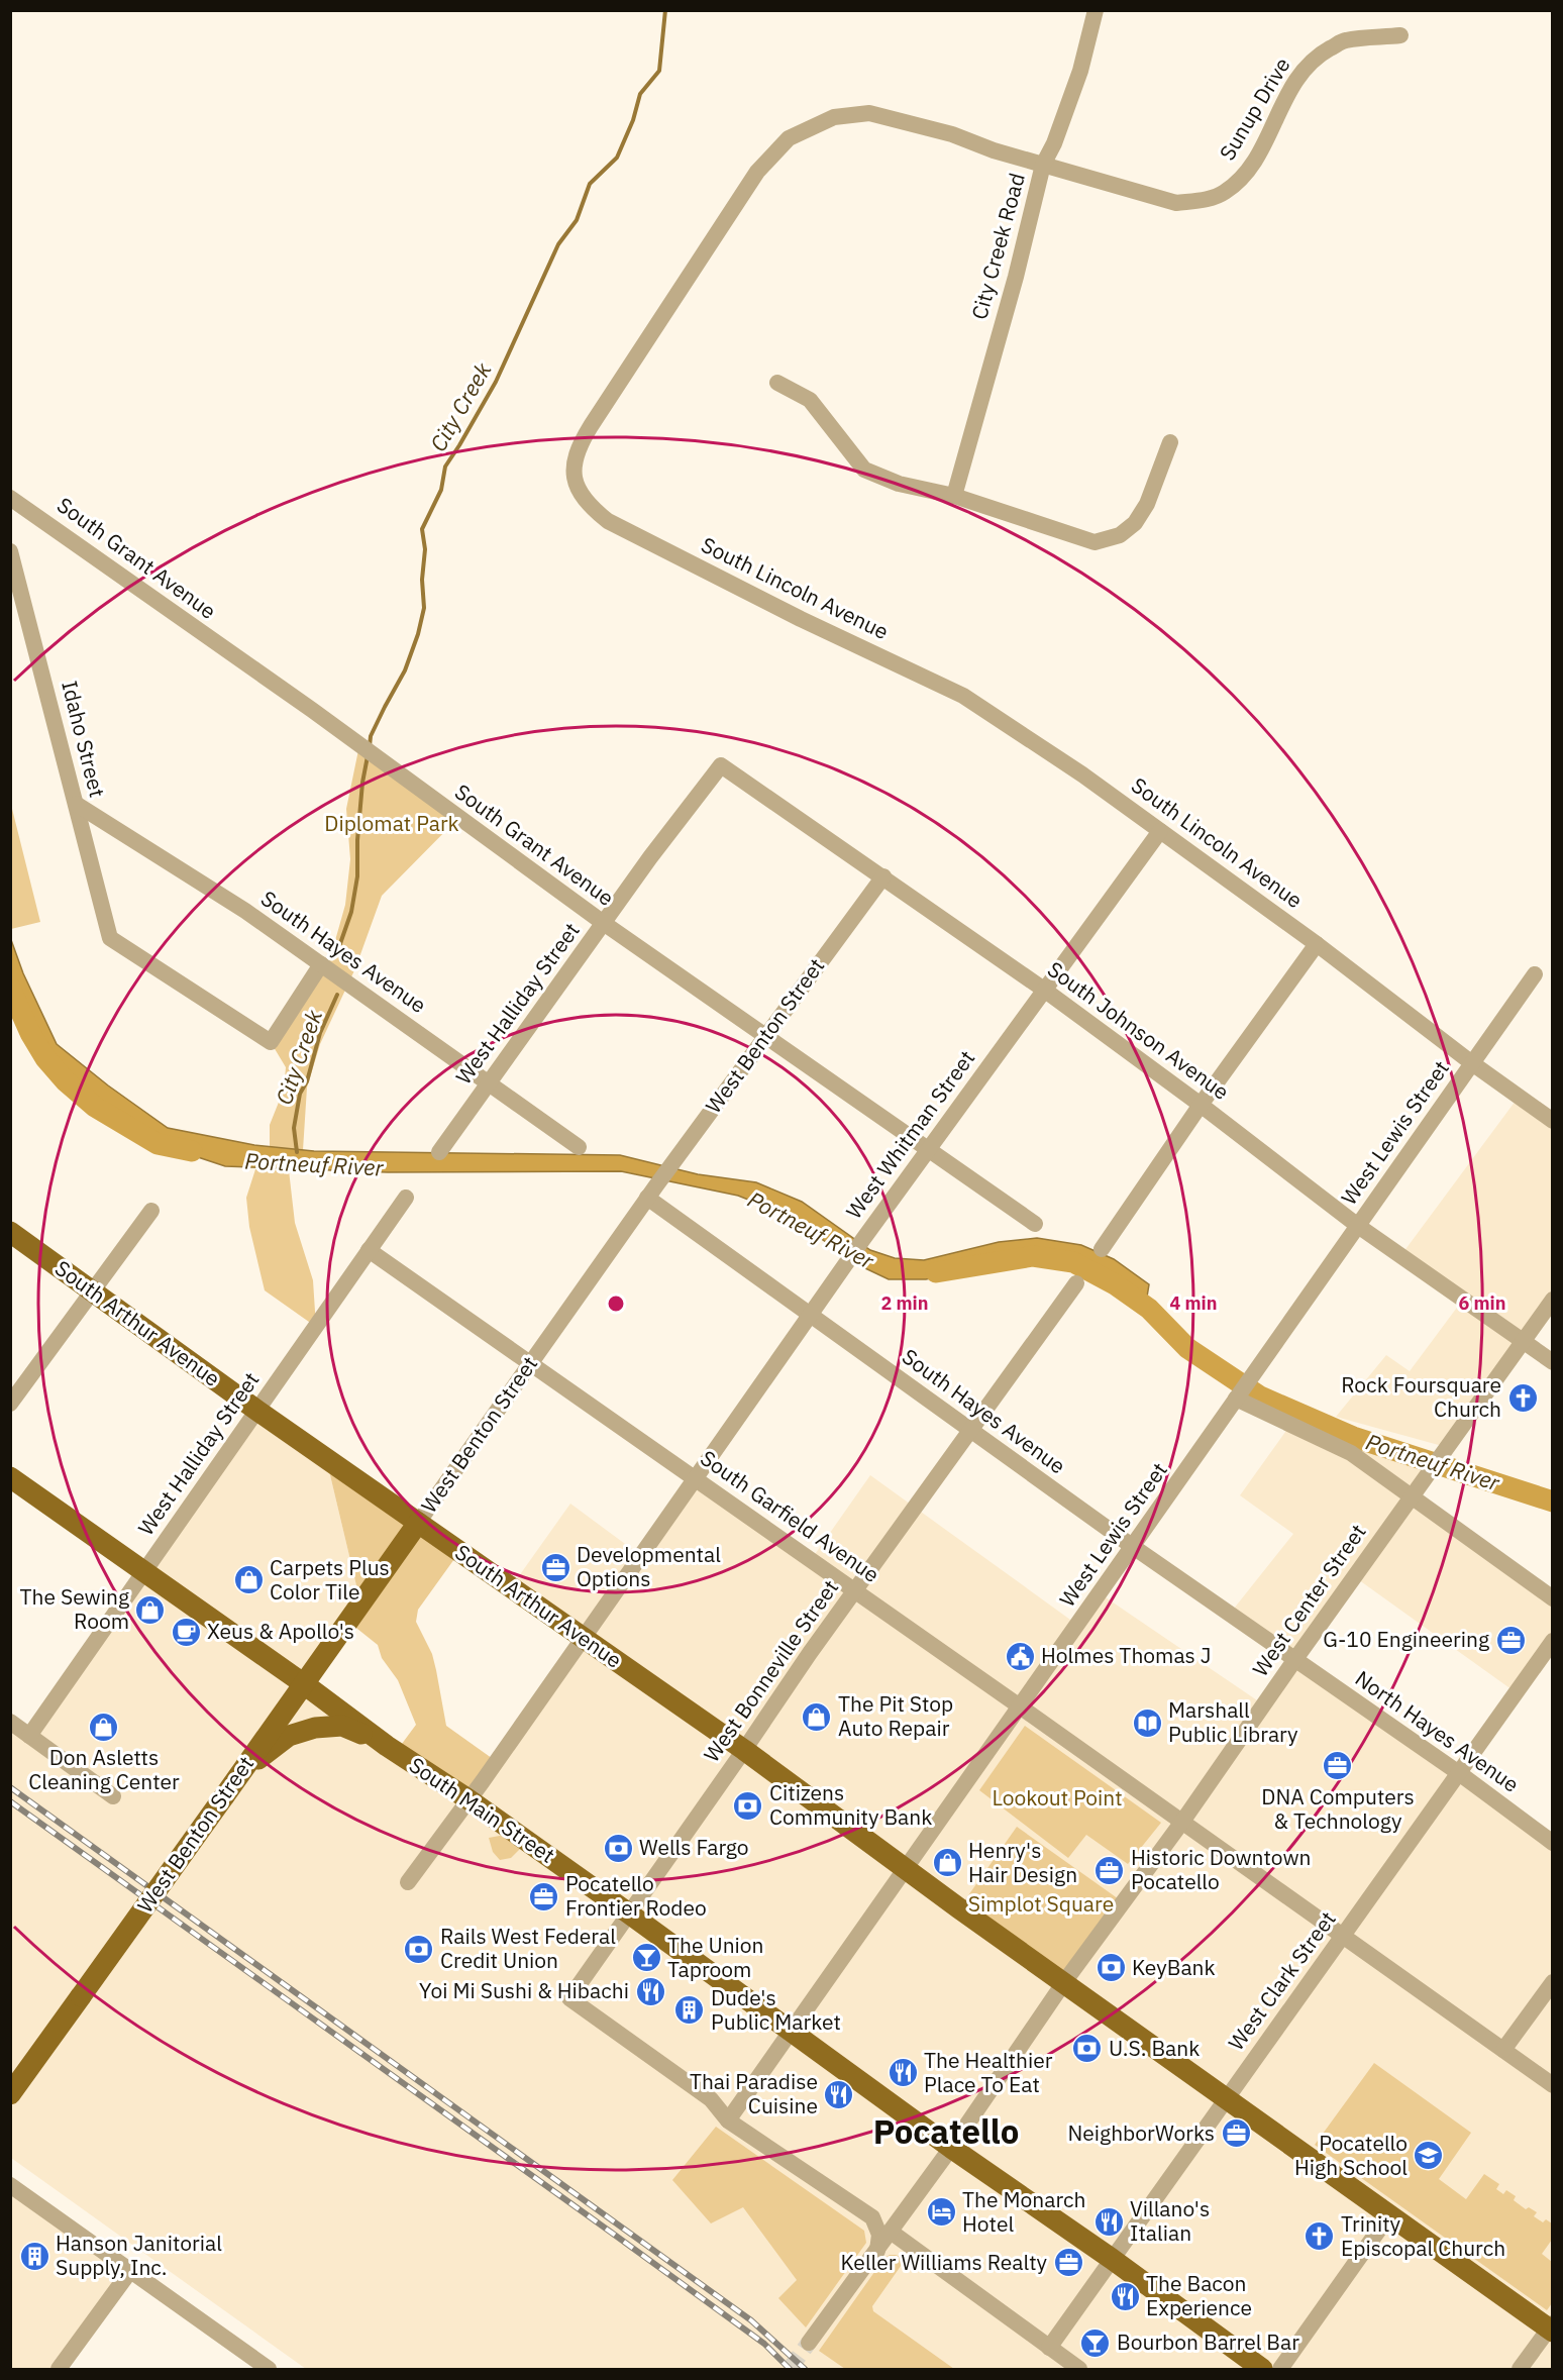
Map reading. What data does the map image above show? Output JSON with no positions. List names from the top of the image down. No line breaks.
{"streets":{"main road":["West Benton Street","South Arthur Avenue","South Main Street"],"street":["Sunup Drive","City Creek Road","South Grant Avenue","South Lincoln Avenue","Idaho Street","South Hayes Avenue","West Halliday Street","South Johnson Avenue","West Lewis Street","West Whitman Street","South Garfield Avenue","West Center Street","West Bonneville Street","North Hayes Avenue","West Clark Street"]},"crossings":[["Sunup Drive","City Creek Road"],["Sunup Drive","South Lincoln Avenue"],["City Creek Road","South Lincoln Avenue"],["South Grant Avenue","West Halliday Street"],["South Grant Avenue","West Benton Street"],["South Grant Avenue","West Whitman Street"],["South Lincoln Avenue","West Lewis Street"],["South Lincoln Avenue","West Whitman Street"],["Idaho Street","South Hayes Avenue"],["South Hayes Avenue","West Halliday Street"],["South Hayes Avenue","West Benton Street"],["South Hayes Avenue","West Lewis Street"],["South Hayes Avenue","West Whitman Street"],["South Hayes Avenue","West Center Street"],["South Hayes Avenue","West Bonneville Street"],["South Hayes Avenue","North Hayes Avenue"],["West Halliday Street","South Johnson Avenue"],["West Halliday Street","South Arthur Avenue"],["West Halliday Street","South Garfield Avenue"],["West Halliday Street","South Main Street"],["South Johnson Avenue","West Benton Street"],["South Johnson Avenue","West Lewis Street"],["South Johnson Avenue","West Whitman Street"],["South Johnson Avenue","West Center Street"],["West Benton Street","South Arthur Avenue"],["West Benton Street","South Garfield Avenue"],["West Benton Street","South Main Street"],["West Lewis Street","South Arthur Avenue"],["West Lewis Street","South Garfield Avenue"],["West Lewis Street","West Bonneville Street"],["West Lewis Street","South Main Street"],["West Whitman Street","South Arthur Avenue"],["West Whitman Street","South Garfield Avenue"],["West Whitman Street","South Main Street"],["South Arthur Avenue","West Center Street"],["South Arthur Avenue","West Bonneville Street"],["South Arthur Avenue","West Clark Street"],["South Garfield Avenue","West Center Street"],["South Garfield Avenue","West Bonneville Street"],["South Garfield Avenue","West Clark Street"],["West Center Street","North Hayes Avenue"],["West Center Street","South Main Street"],["West Bonneville Street","South Main Street"],["North Hayes Avenue","West Clark Street"],["South Main Street","West Clark Street"]],"districts":["Pocatello"],"water":["City Creek","Portneuf River"],"parks":["Diplomat Park","Lookout Point","Simplot Square"],"places":{"church":["Rock Foursquare Church","Trinity Episcopal Church"],"office":["Developmental Options","G-10 Engineering","DNA Computers & Technology","Historic Downtown Pocatello","Pocatello Frontier Rodeo","NeighborWorks","Keller Williams Realty"],"shop":["Carpets Plus Color Tile","The Sewing Room","The Pit Stop Auto Repair","Don Asletts Cleaning Center","Henry's Hair Design"],"cafe":["Xeus & Apollo's"],"public building":["Holmes Thomas J"],"library":["Marshall Public Library"],"bank":["Citizens Community Bank","Wells Fargo","Rails West Federal Credit Union","KeyBank","U.S. Bank"],"bar":["The Union Taproom","Bourbon Barrel Bar"],"restaurant":["Yoi Mi Sushi & Hibachi","The Healthier Place To Eat","Thai Paradise Cuisine","Villano's Italian","The Bacon Experience"],"building":["Dude's Public Market","Hanson Janitorial Supply, Inc."],"school or university":["Pocatello High School"],"hotel":["The Monarch Hotel"]},"rings":["2 min","4 min","6 min"]}
